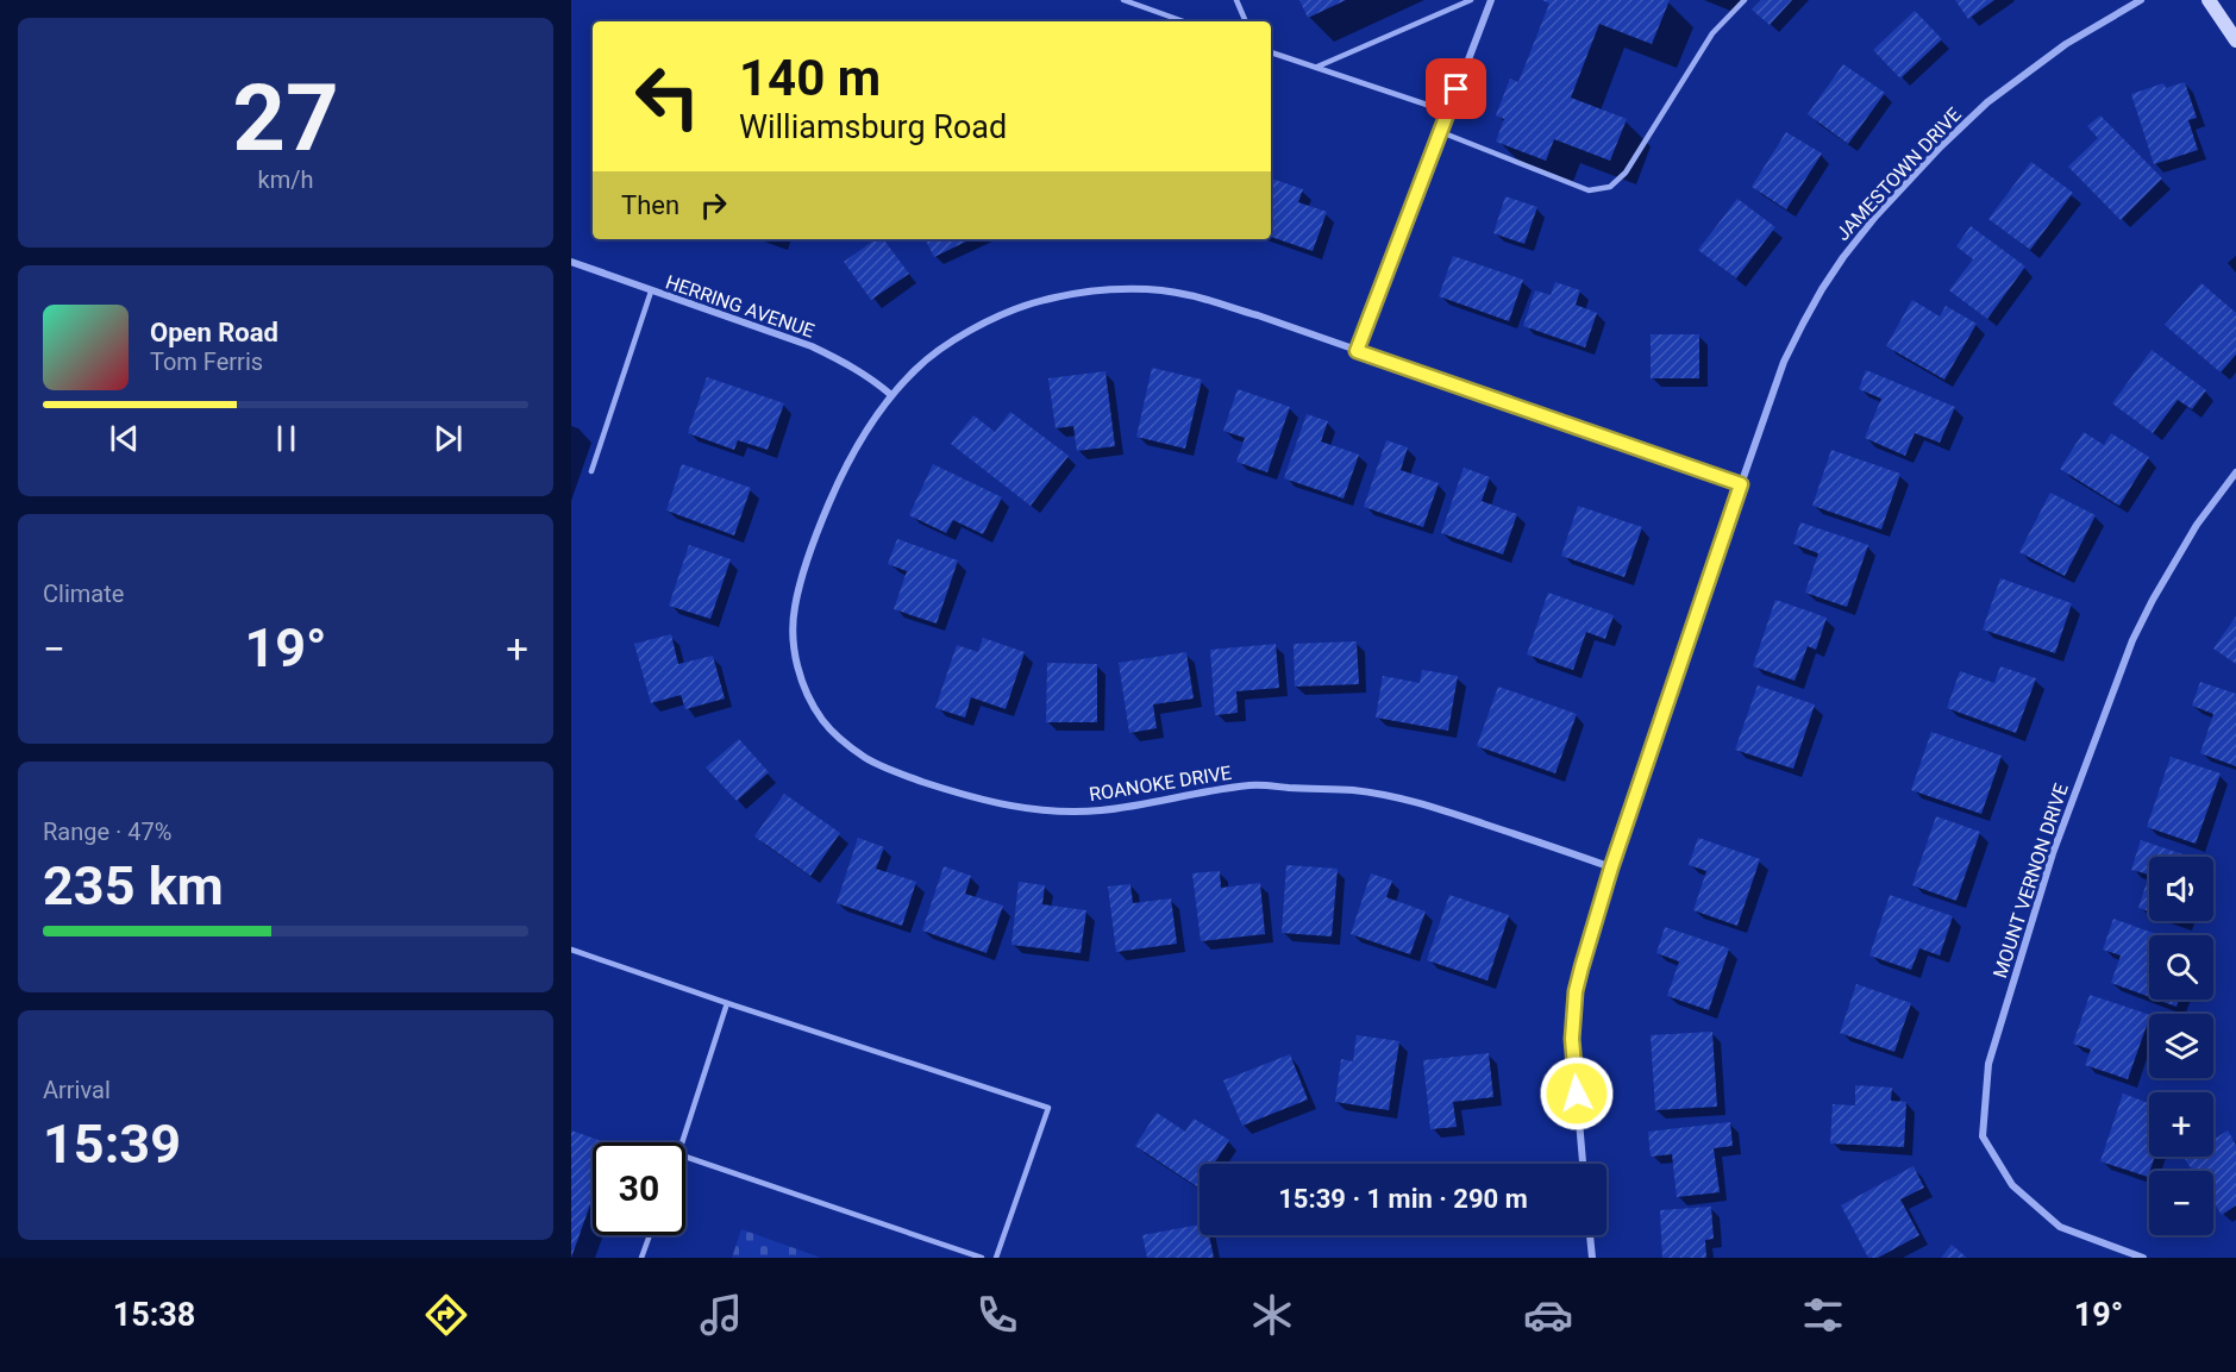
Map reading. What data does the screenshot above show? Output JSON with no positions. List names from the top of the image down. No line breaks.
{"streets":{"street":["JAMESTOWN DRIVE","HERRING AVENUE","ROANOKE DRIVE","MOUNT VERNON DRIVE"]},"crossings":[["JAMESTOWN DRIVE","ROANOKE DRIVE"],["HERRING AVENUE","ROANOKE DRIVE"]],"page":{"tile":[["27","km/h"],"Climate",["Range · 47%","235 km"],["Arrival","15:39"]],"turn":["140 m","Williamsburg Road"],"then":"Then","song":["Open Road","Tom Ferris"],"heat":["−","19°","+"],"map_buttons":["+","−"],"limit":"30","trip":"15:39 · 1 min · 290 m","tabs":["15:38","19°"]}}
